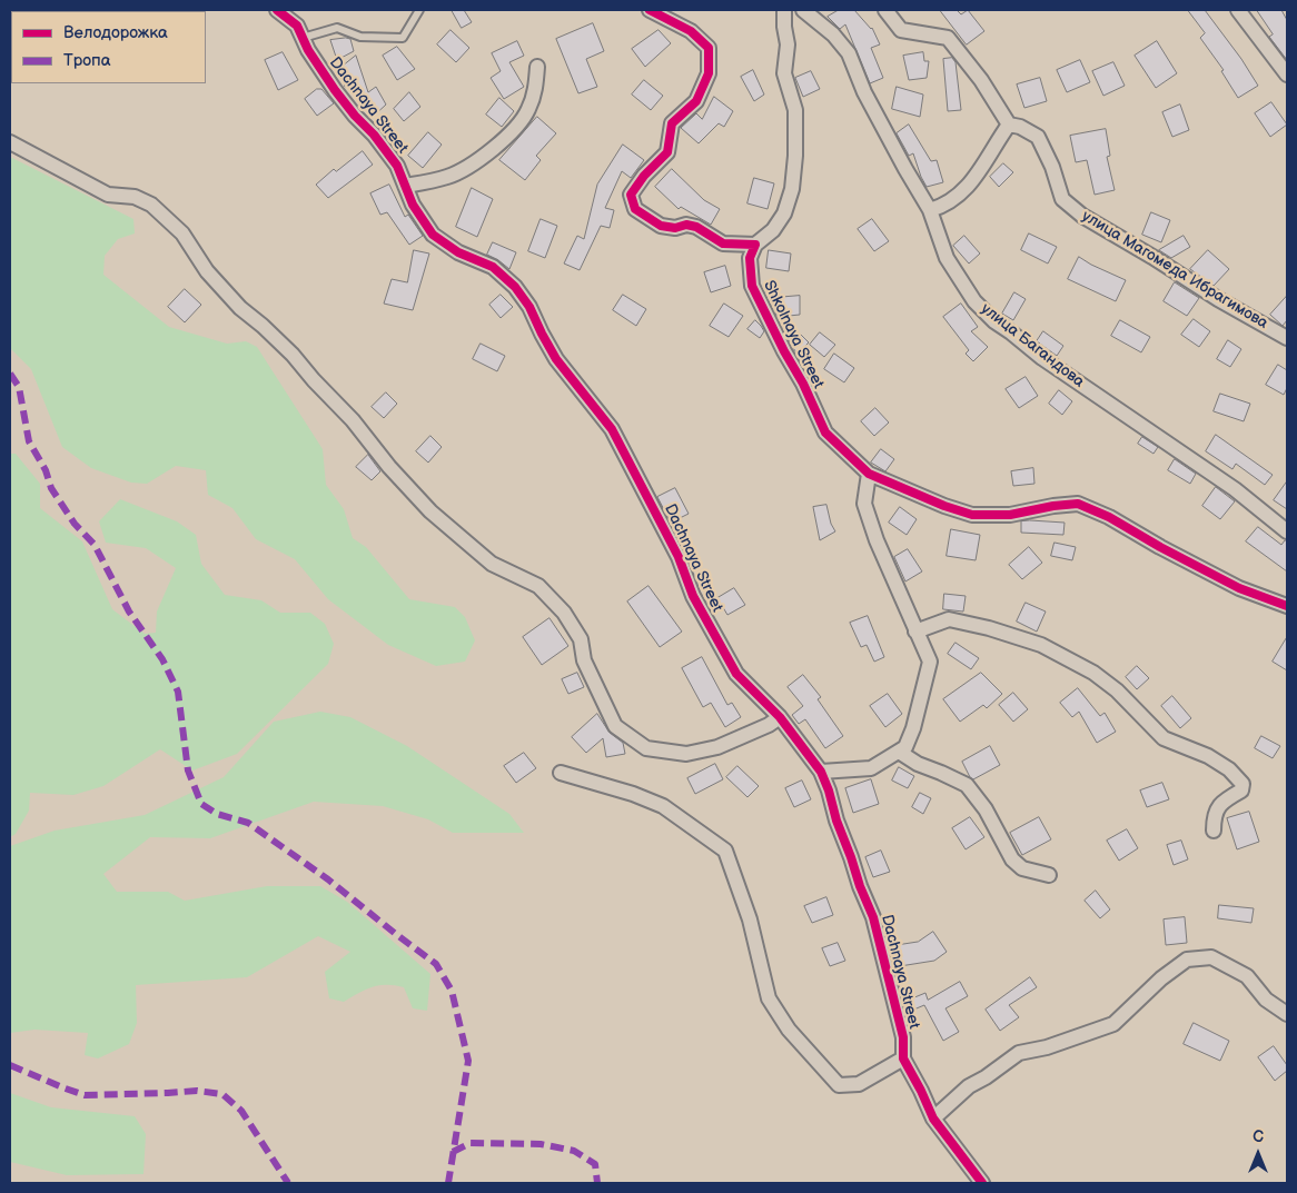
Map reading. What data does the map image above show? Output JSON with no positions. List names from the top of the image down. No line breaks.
{"streets":{"street":["Dachnaya Street","улица Магомеда Ибрагимова","Shkolnaya Street","улица Багандова"]},"legend":["Велодорожка","Тропа"],"north":"top"}
